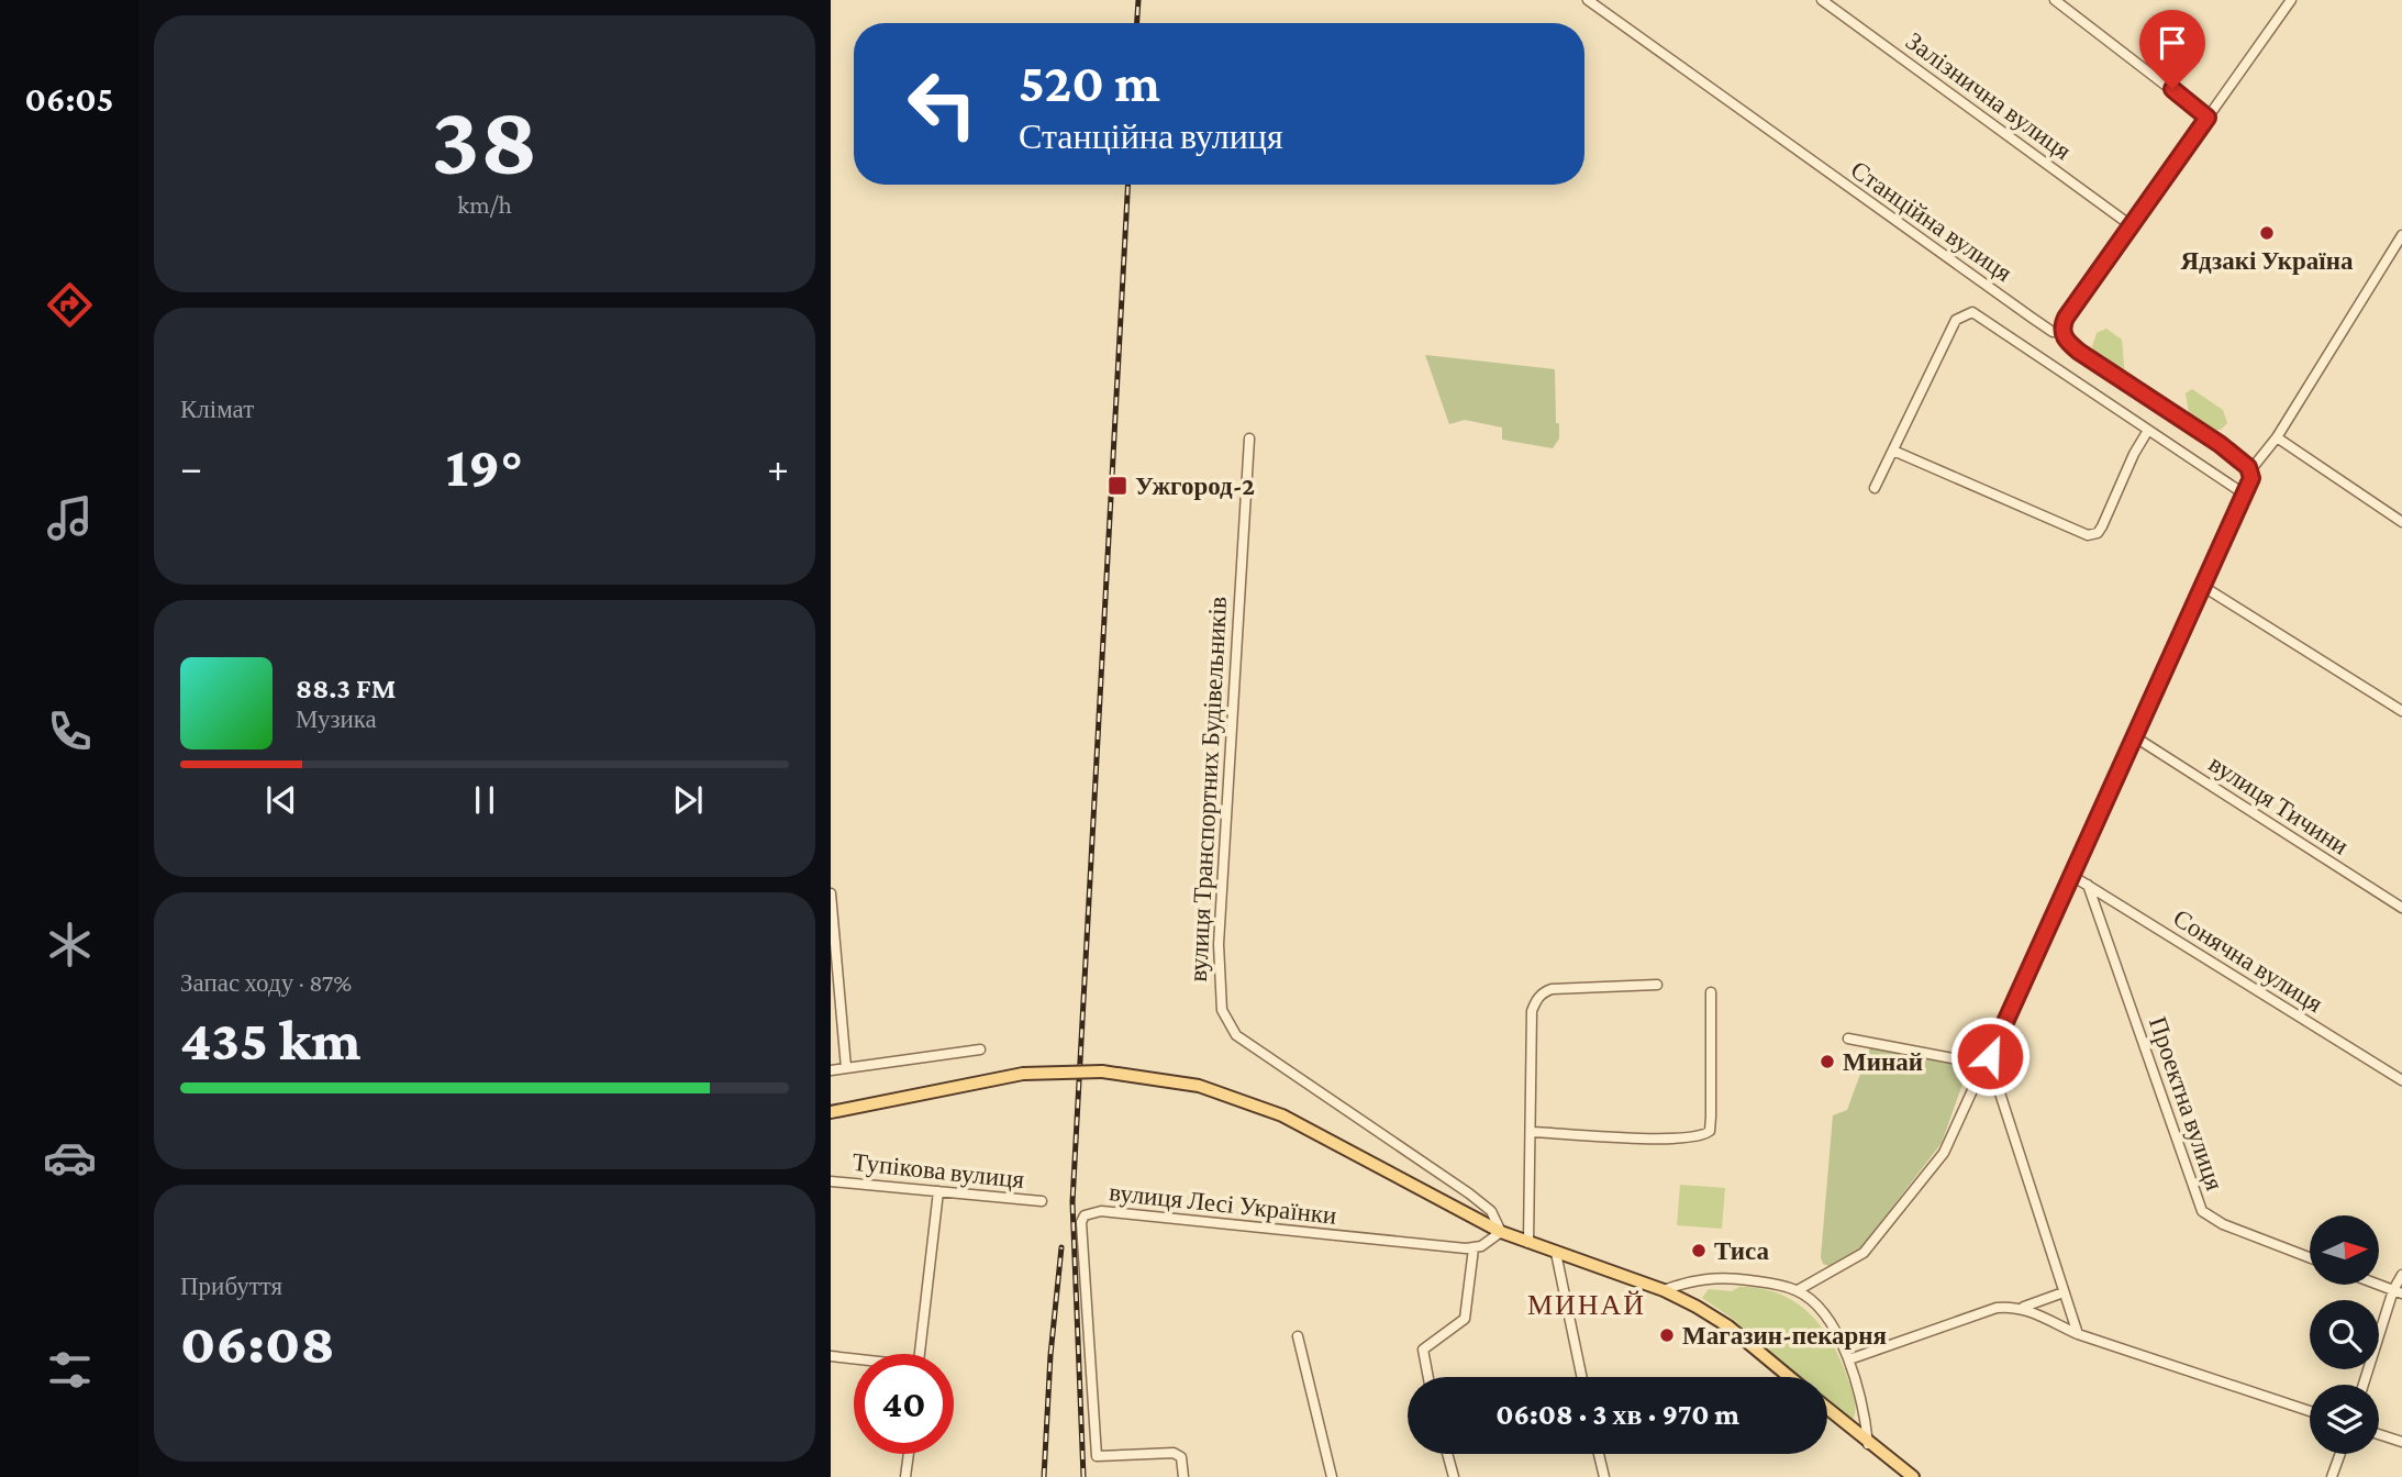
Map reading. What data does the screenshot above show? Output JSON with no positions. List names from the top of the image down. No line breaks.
{"streets":{"street":["Залізнична вулиця","Станційна вулиця","вулиця Транспортних Будівельників","вулиця Тичини","Сонячна вулиця","Проектна вулиця","Тупікова вулиця","вулиця Лесі Українки"]},"crossings":[["Сонячна вулиця","Проектна вулиця"]],"districts":["МИНАЙ"],"places":{"other":["Ядзакі Україна","Минай","Тиса","Магазин-пекарня"],"transit":["Ужгород-2"]},"north":"right","page":{"tabs":"06:05","tile":[["38","km/h"],"Клімат",["Запас ходу · 87%","435 km"],["Прибуття","06:08"]],"turn":["520 m","Станційна вулиця"],"heat":["−","19°","+"],"song":["88.3 FM","Музика"],"limit":"40","trip":"06:08 · 3 хв · 970 m"}}
